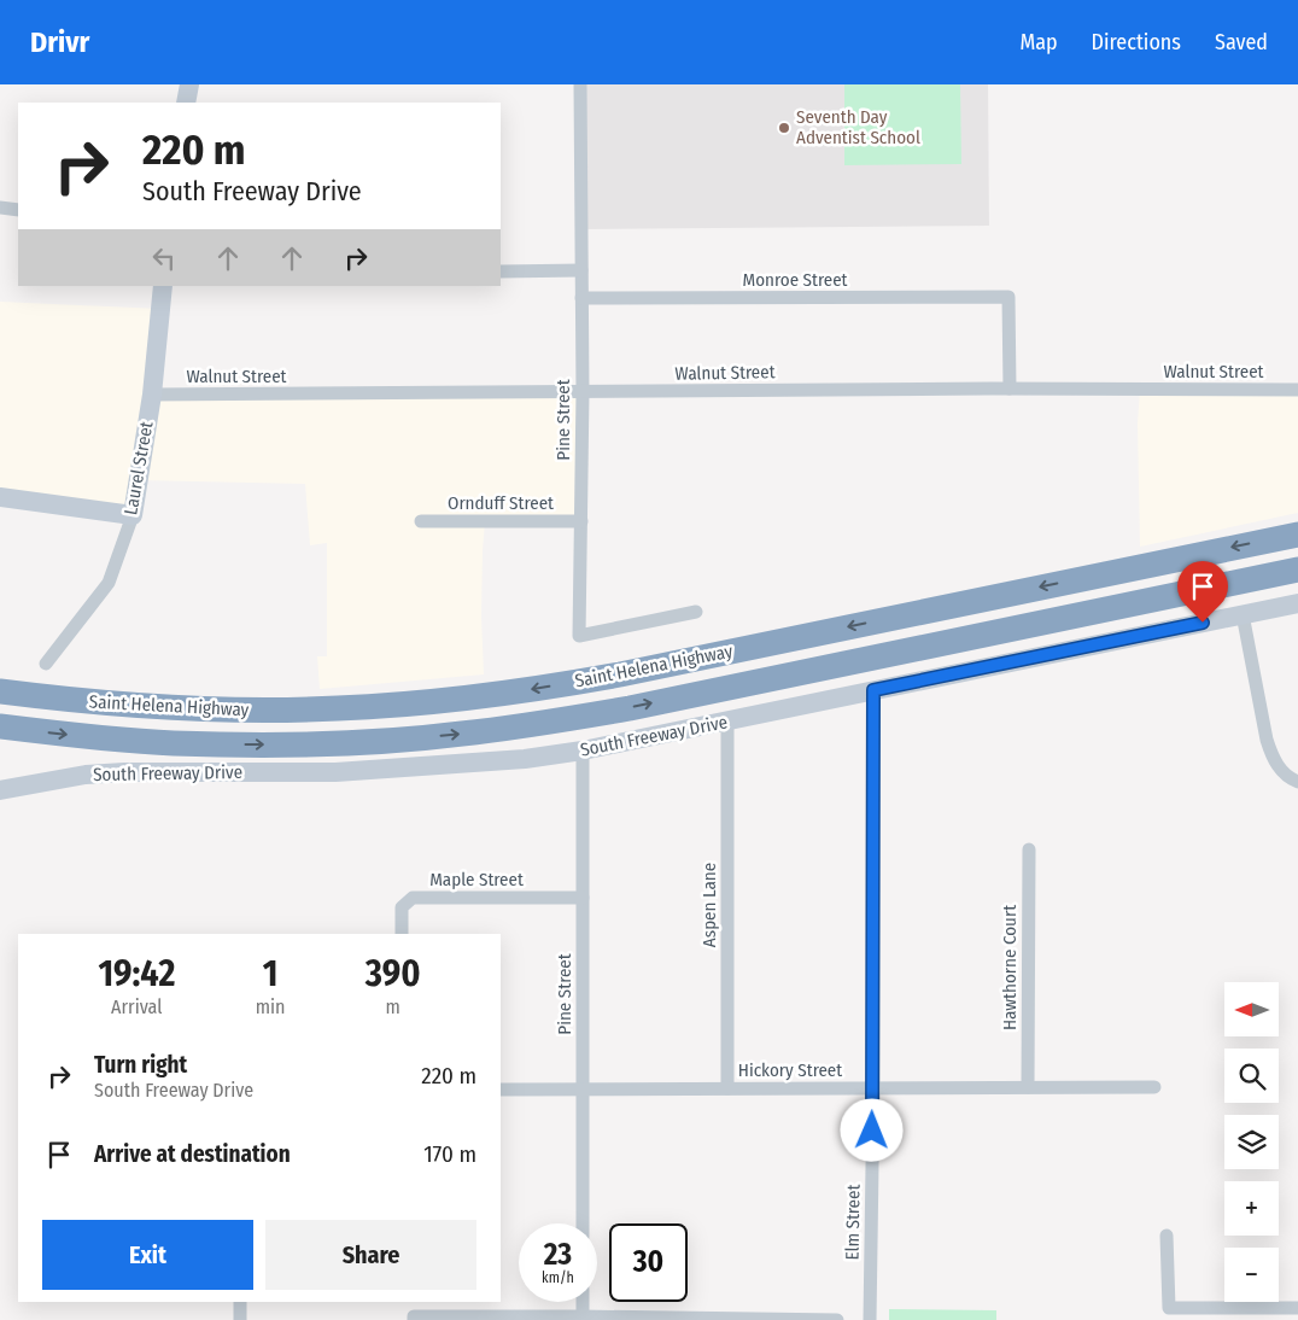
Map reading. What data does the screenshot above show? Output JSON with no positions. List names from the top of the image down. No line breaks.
{"streets":{"highway":["Saint Helena Highway"],"street":["Monroe Street","Walnut Street","Pine Street","Laurel Street","Ornduff Street","South Freeway Drive","Maple Street","Aspen Lane","Hawthorne Court","Hickory Street","Elm Street"]},"crossings":[["Monroe Street","Walnut Street"],["Monroe Street","Pine Street"],["Walnut Street","Pine Street"],["Walnut Street","Laurel Street"],["Pine Street","Ornduff Street"],["Pine Street","South Freeway Drive"],["Pine Street","Maple Street"],["Pine Street","Hickory Street"],["South Freeway Drive","Aspen Lane"],["South Freeway Drive","Elm Street"],["Aspen Lane","Hickory Street"],["Hawthorne Court","Hickory Street"],["Hickory Street","Elm Street"]],"places":["Seventh Day Adventist School"],"north":"left","page":{"header":"Drivr","nav":["Map","Directions","Saved"],"turn":["220 m","South Freeway Drive"],"eta":["19:42","Arrival","1","min","390","m"],"map_buttons":["+","−"],"list":[{"name":"Turn right","note":"South Freeway Drive","value":"220 m"},{"name":"Arrive at destination","value":"170 m"}],"buttons":["Exit","Share"],"speed":"23 km/h","limit":"30"}}
